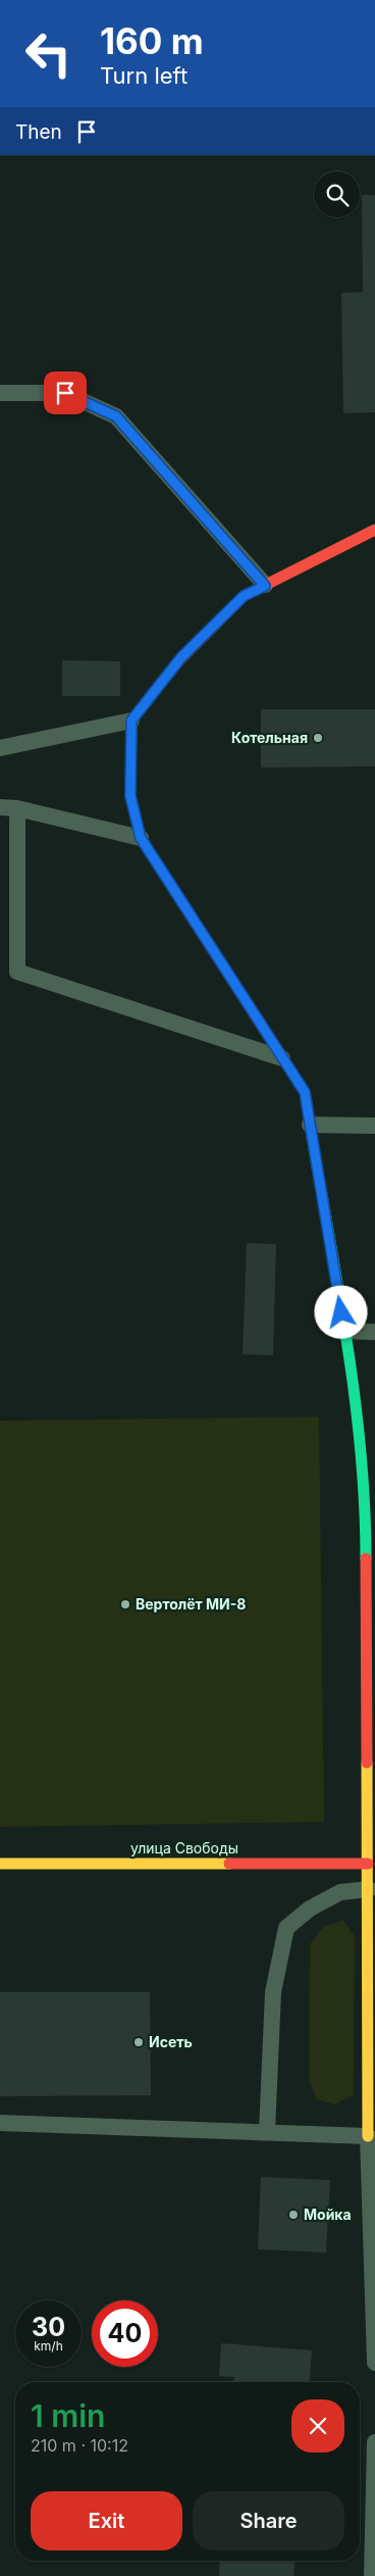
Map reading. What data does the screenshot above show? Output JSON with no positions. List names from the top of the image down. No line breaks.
{"streets":{"street":["улица Свободы"]},"places":["Котельная","Вертолёт МИ-8","Исеть","Мойка"],"page":{"turn":["160 m","Turn left"],"then":"Then","speed":"30 km/h","limit":"40","heading":["1 min","210 m · 10:12"],"buttons":["Exit","Share"]}}
